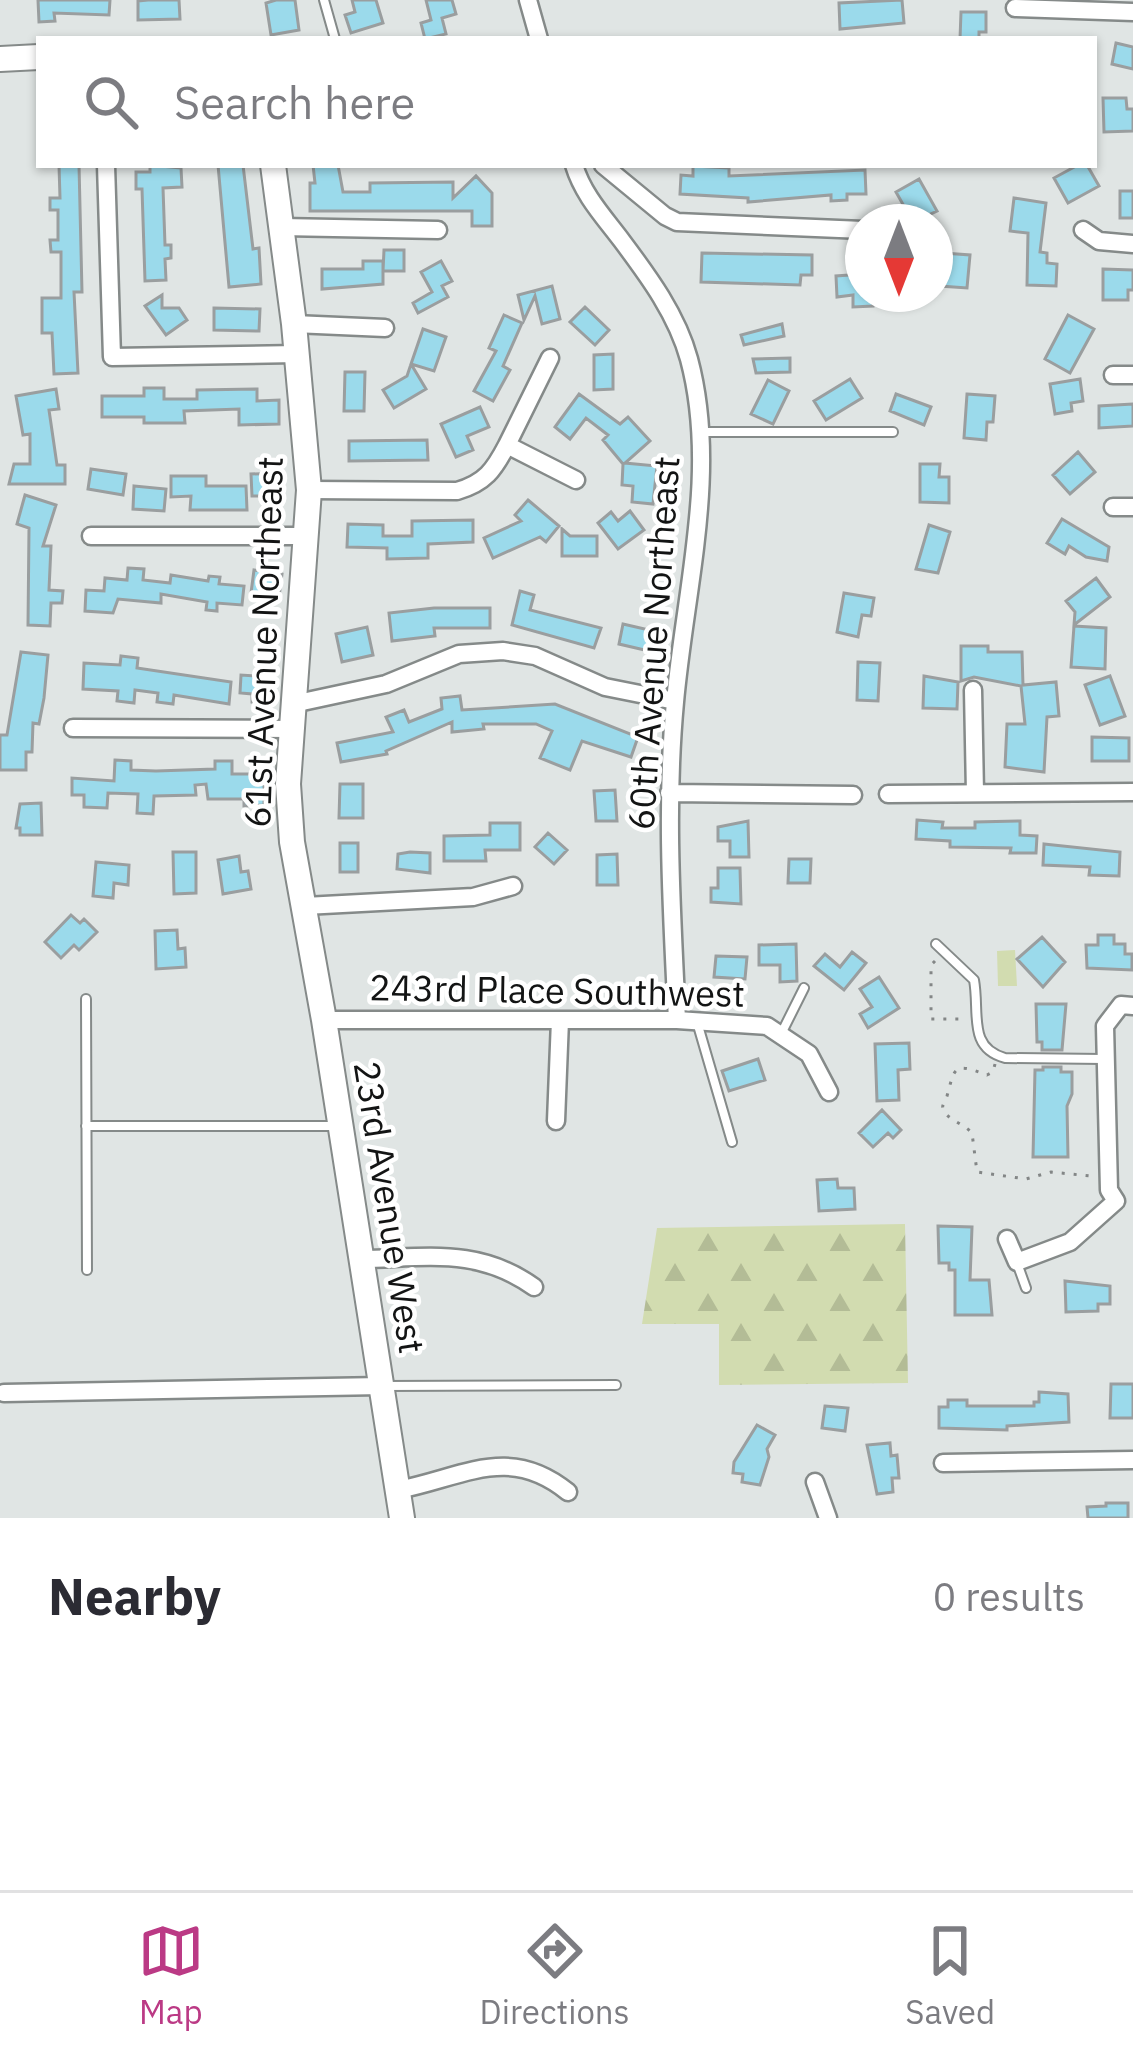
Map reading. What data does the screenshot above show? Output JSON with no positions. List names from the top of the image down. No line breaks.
{"streets":{"street":["61st Avenue Northeast","60th Avenue Northeast","243rd Place Southwest","23rd Avenue West"]},"crossings":[["61st Avenue Northeast","23rd Avenue West"],["60th Avenue Northeast","243rd Place Southwest"],["243rd Place Southwest","23rd Avenue West"]],"north":"bottom","page":{"search":"Search here","heading":["Nearby","0 results"],"nav":["Map","Directions","Saved"]}}
